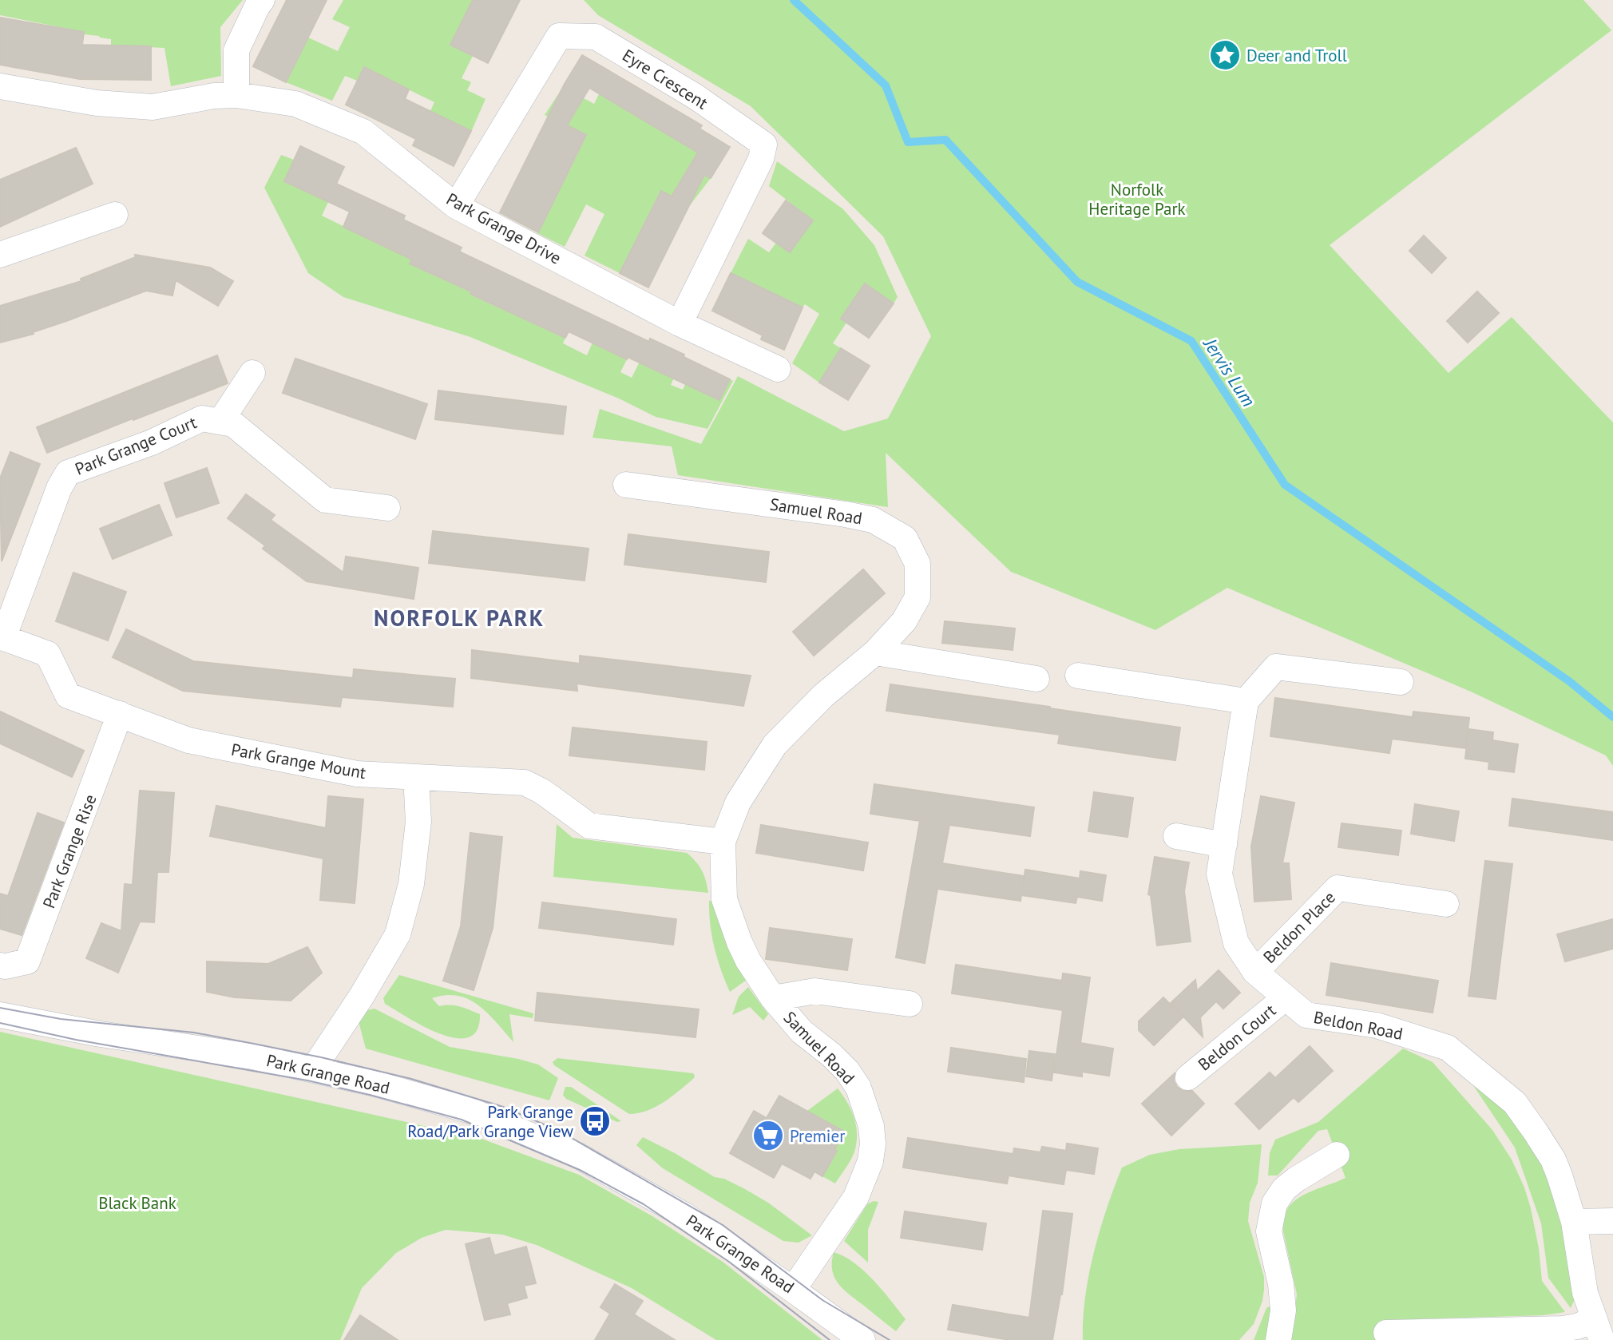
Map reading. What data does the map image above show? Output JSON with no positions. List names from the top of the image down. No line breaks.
{"streets":{"street":["Eyre Crescent","Park Grange Drive","Park Grange Court","Samuel Road","Park Grange Mount","Park Grange Rise","Beldon Place","Beldon Road","Beldon Court","Park Grange Road"]},"crossings":[["Eyre Crescent","Park Grange Drive"],["Park Grange Court","Park Grange Mount"],["Samuel Road","Park Grange Mount"],["Samuel Road","Park Grange Road"],["Park Grange Mount","Park Grange Rise"],["Beldon Place","Beldon Road"],["Beldon Road","Beldon Court"]],"districts":["NORFOLK PARK"],"water":["Jervis Lum"],"parks":["Norfolk Heritage Park","Black Bank"],"places":{"place":["Deer and Troll"],"bus stop":["Park Grange Road/Park Grange View"],"supermarket":["Premier"]}}
